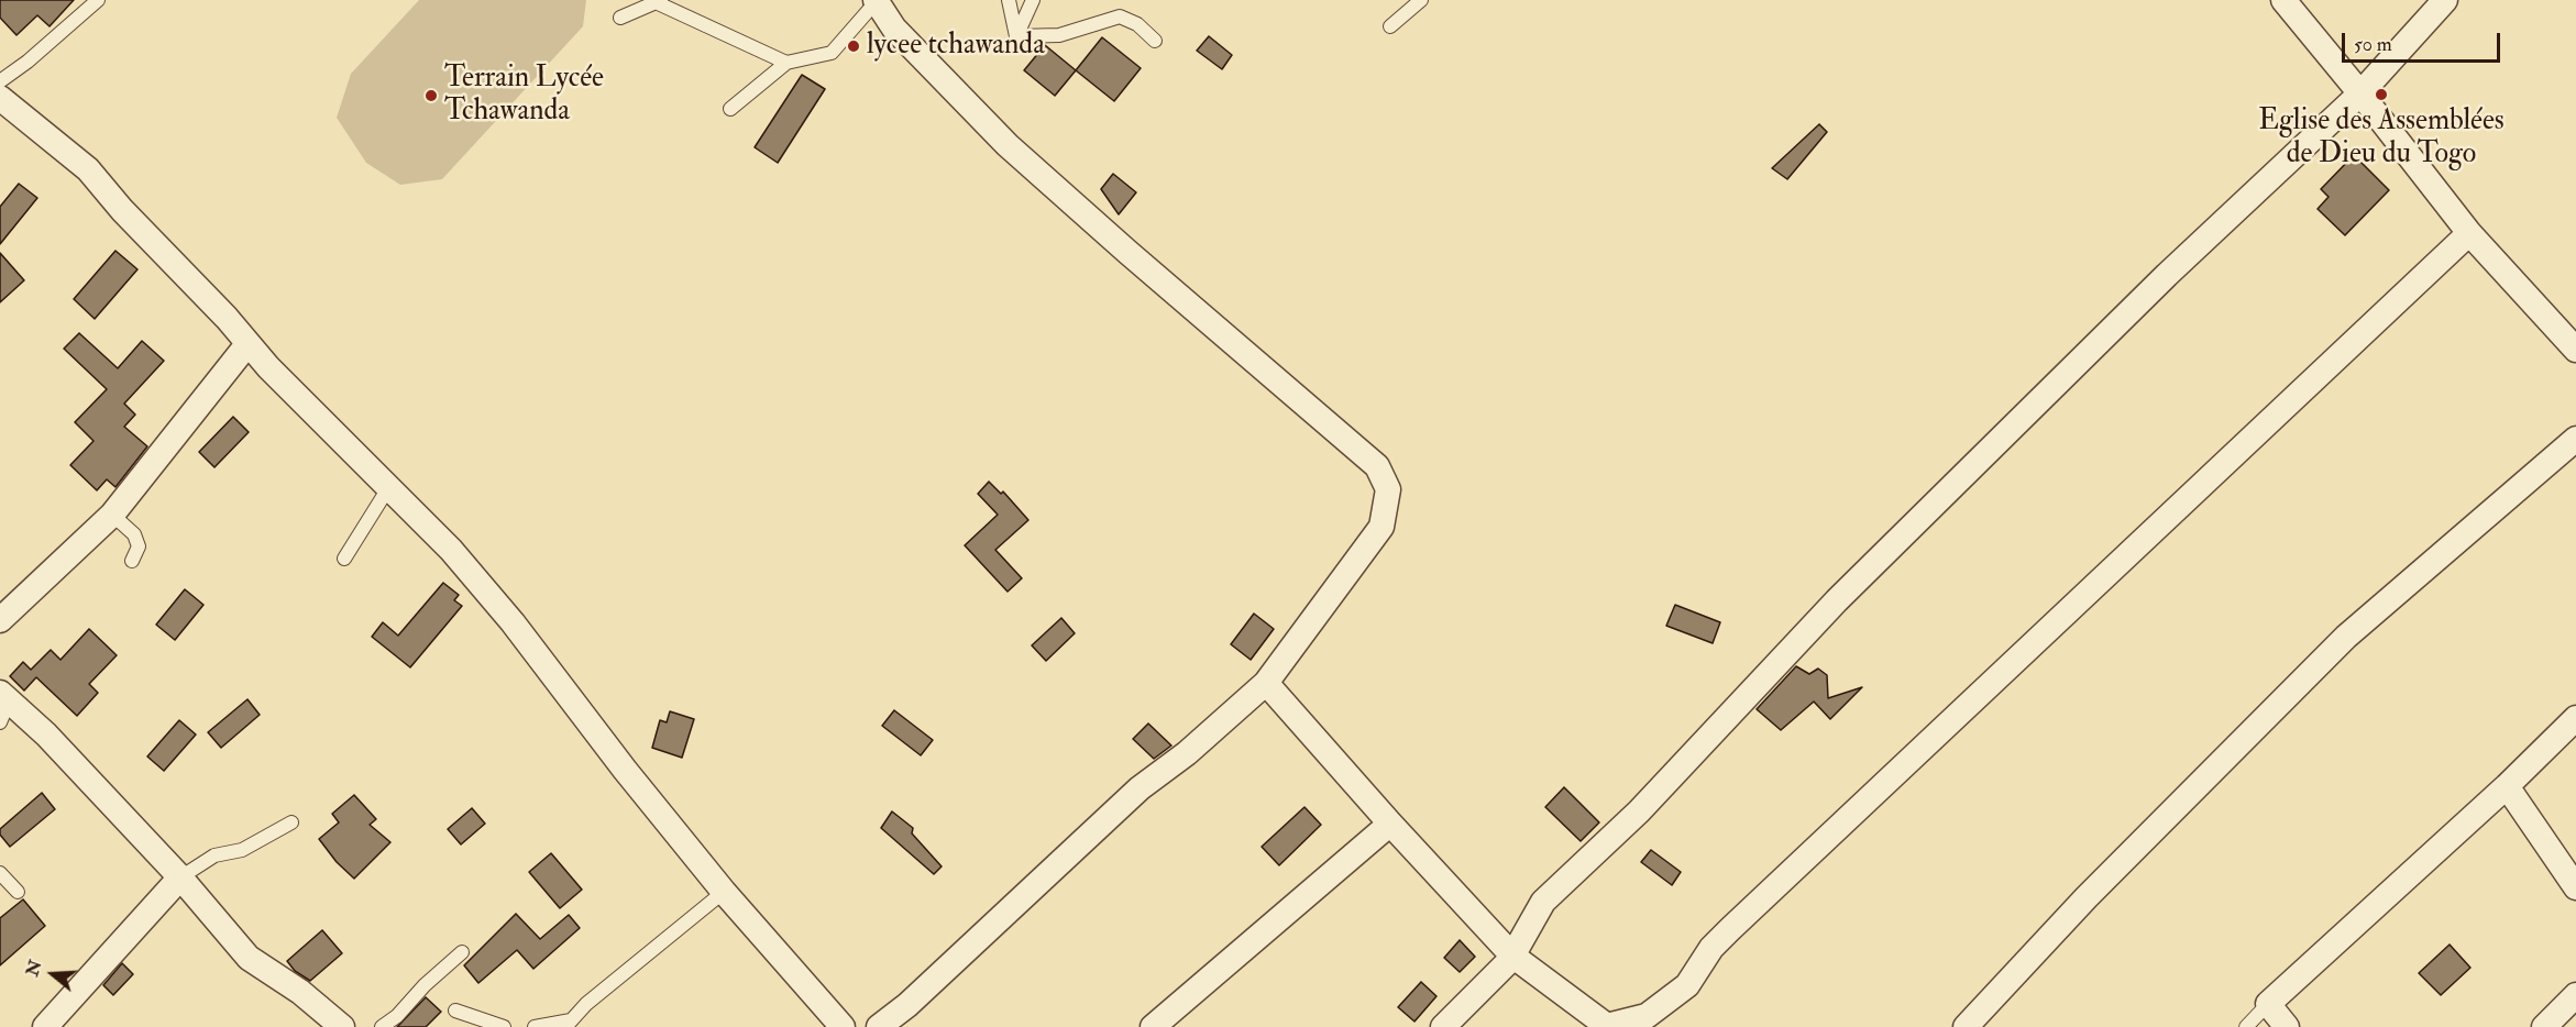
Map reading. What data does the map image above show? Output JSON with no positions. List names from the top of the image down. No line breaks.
{"places":["lycee tchawanda","Eglise des Assemblées de Dieu du Togo","Terrain Lycée Tchawanda"],"scale_bar":"50 m","north":"left"}
